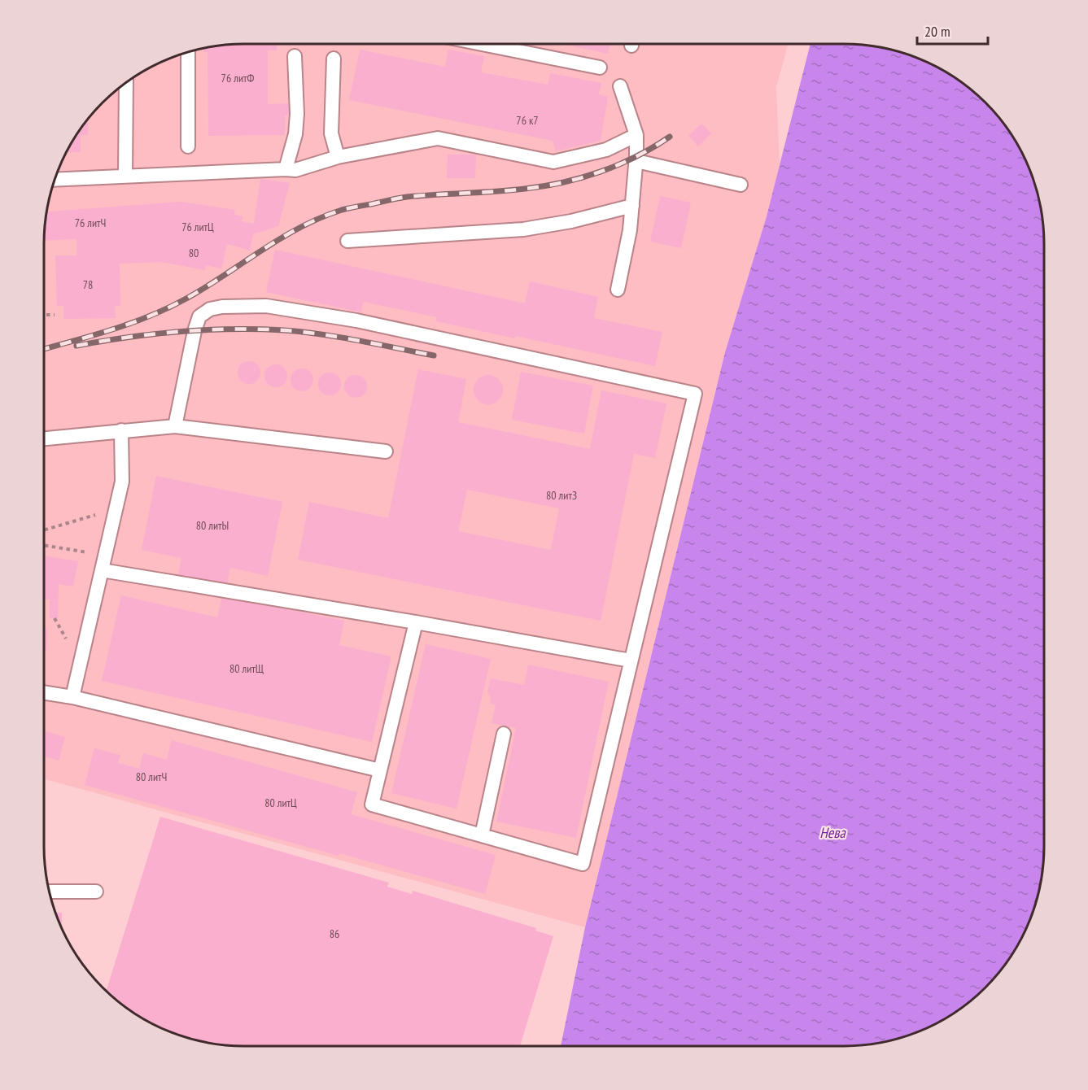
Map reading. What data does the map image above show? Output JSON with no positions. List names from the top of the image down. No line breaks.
{"water":["Нева"],"house_numbers":["76 литФ","76 к7","76 литЧ","76 литЦ","80","78","80 литЗ","80 литЫ","80 литЩ","80 литЧ","80 литЦ","86"],"scale_bar":"20 m"}
